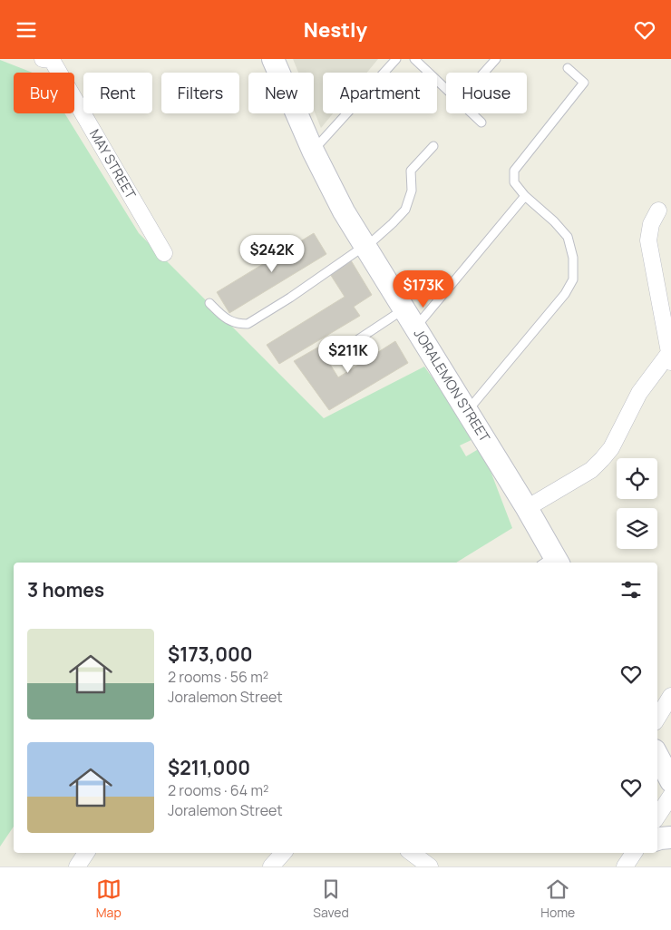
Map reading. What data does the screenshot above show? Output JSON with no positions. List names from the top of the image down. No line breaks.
{"streets":{"street":["MAY STREET","JORALEMON STREET"]},"page":{"header":"Nestly","chip":["Buy","Rent","Filters","New","Apartment","House"],"price":["$242K","$173K","$211K"],"heading":"3 homes","list":[{"name":"$173,000","note":"2 rooms · 56 m² · Joralemon Street"},{"name":"$211,000","note":"2 rooms · 64 m² · Joralemon Street"}],"tabs":["Map","Saved","Home"]}}
